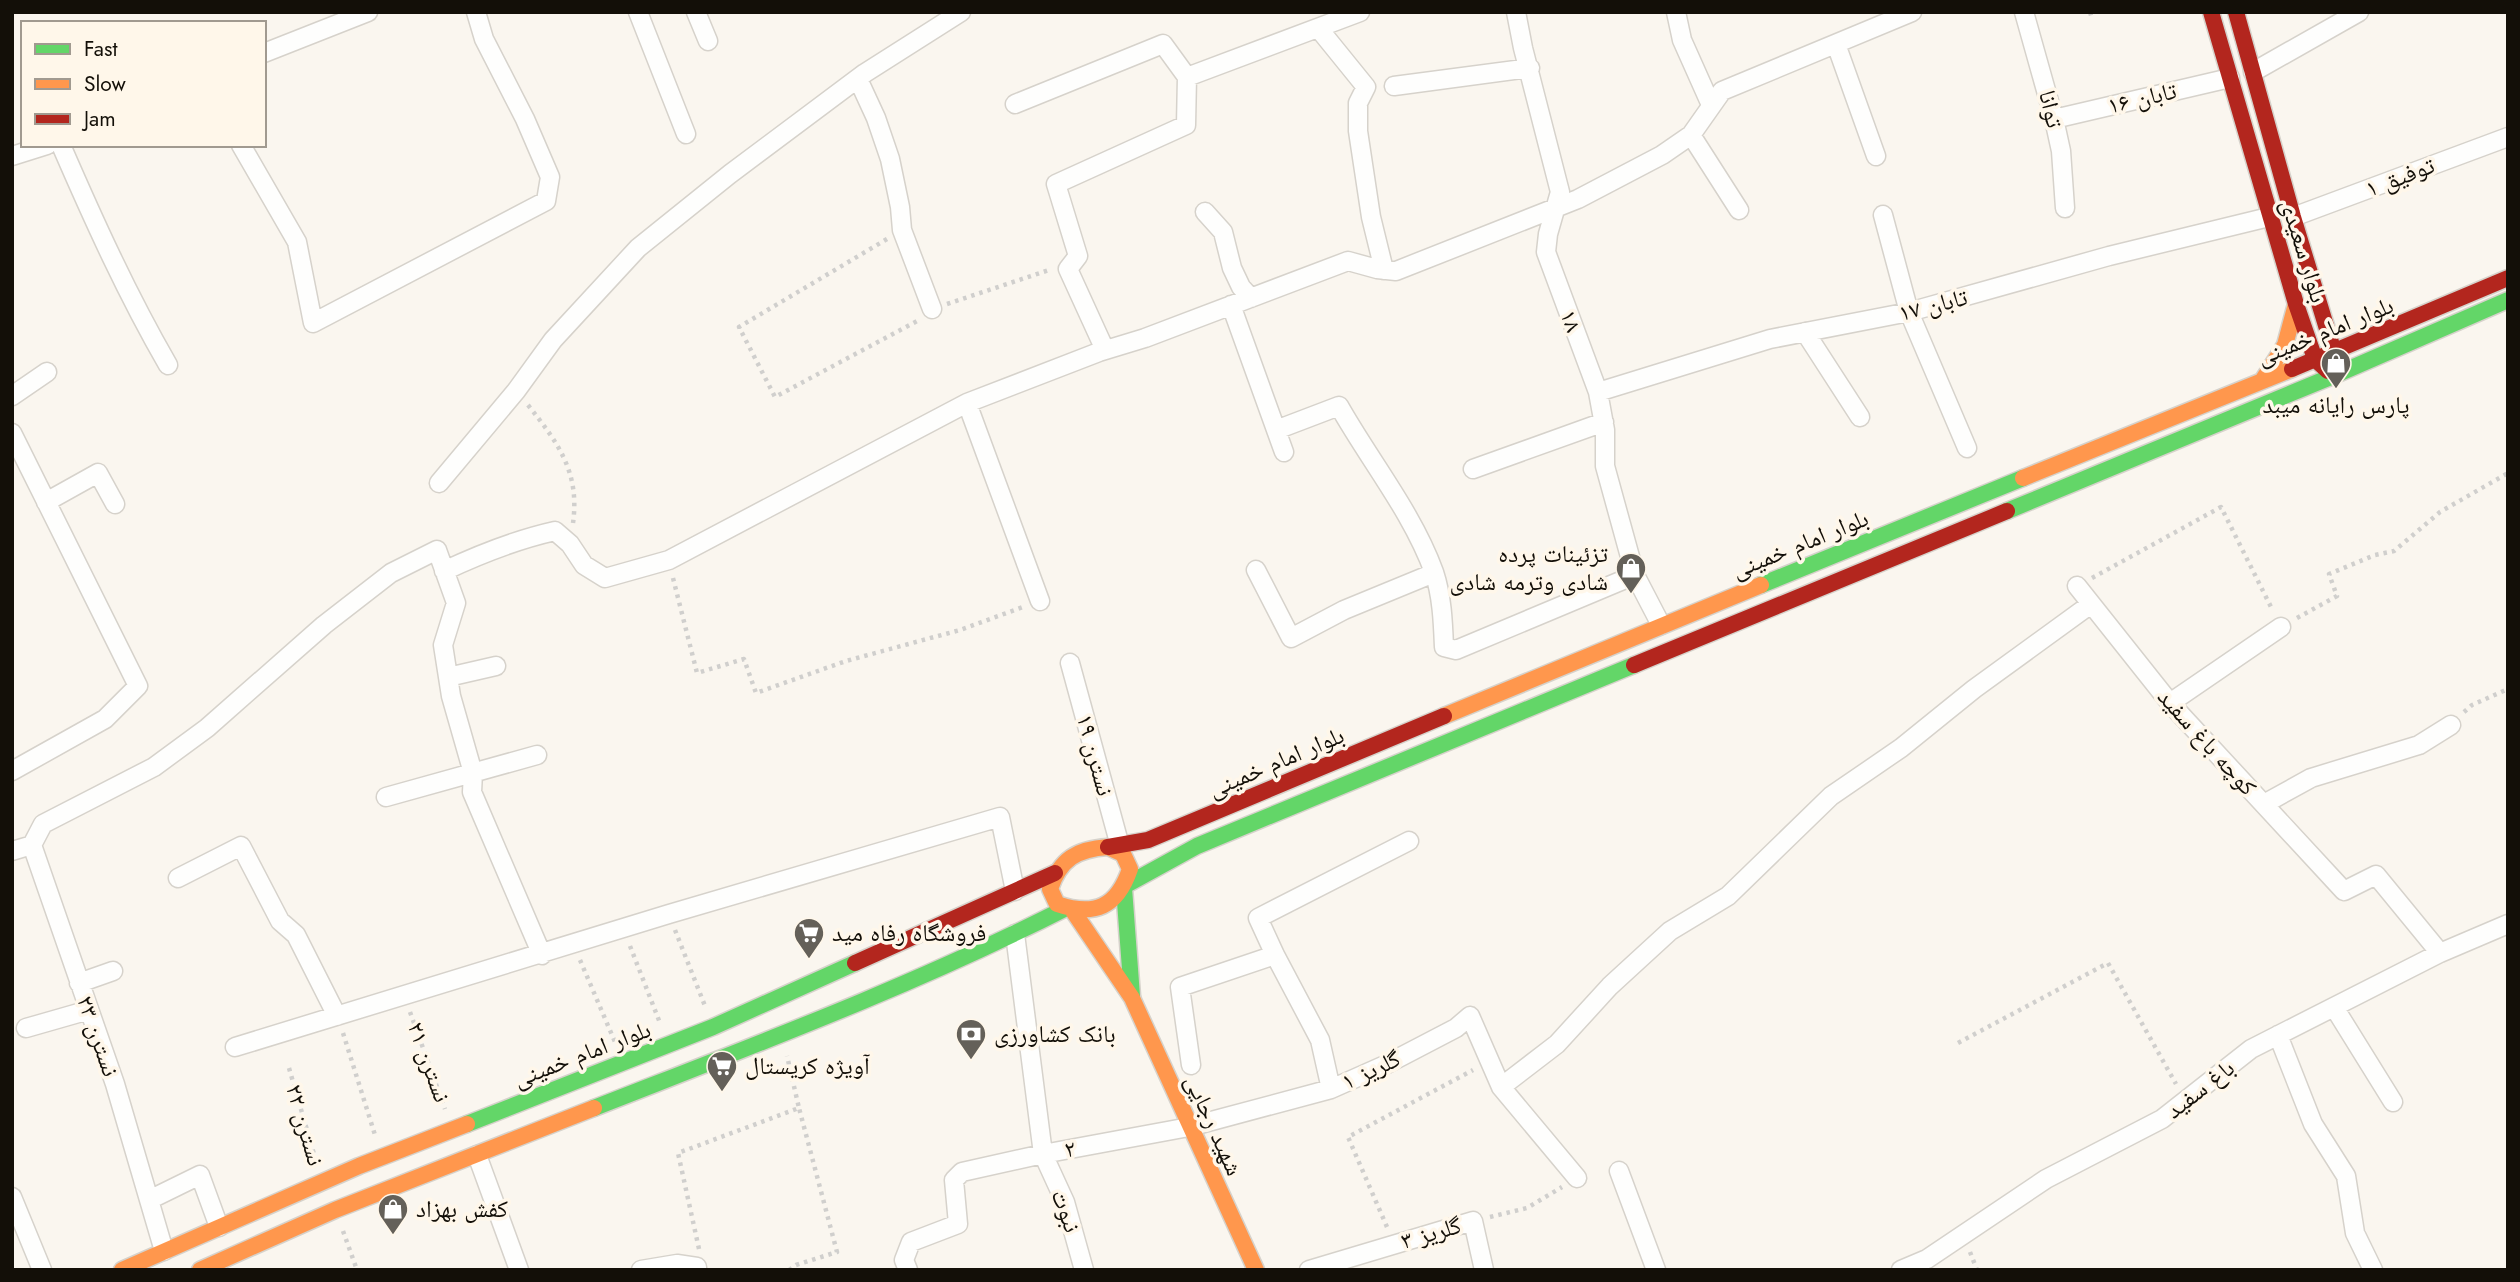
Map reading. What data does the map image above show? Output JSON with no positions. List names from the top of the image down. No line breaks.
{"streets":{"main road":["بلوار سعیدی","بلوار امام خمینی","شهید رجایی"],"street":["تابان ۱۶","توانا","توفیق ۱","تابان ۱۷","۱۸","کوچه باغ سفید","نسترن ۱۹","نسترن ۲۳","گلریز ۱","باغ سفید","۲","نبوت","گلریز ۳"],"path":["نسترن ۲۱","نسترن ۲۲"]},"crossings":[["تابان ۱۶","توانا"],["تابان ۱۶","بلوار سعیدی"],["توفیق ۱","بلوار سعیدی"],["بلوار سعیدی","تابان ۱۷"],["بلوار سعیدی","بلوار امام خمینی"],["تابان ۱۷","۱۸"],["۱۸","بلوار امام خمینی"],["بلوار امام خمینی","نسترن ۱۹"],["بلوار امام خمینی","نسترن ۲۳"],["بلوار امام خمینی","نسترن ۲۱"],["بلوار امام خمینی","نسترن ۲۲"],["کوچه باغ سفید","باغ سفید"],["گلریز ۱","شهید رجایی"],["گلریز ۱","۲"],["شهید رجایی","۲"],["۲","نبوت"]],"places":{"shop":["پارس رایانه میبد","تزئینات پرده شادی وترمه شادی","کفش بهزاد"],"supermarket":["فروشگاه رفاه مید","آویژه کریستال"],"bank":["بانک کشاورزی"]},"legend":["Fast","Slow","Jam"]}
